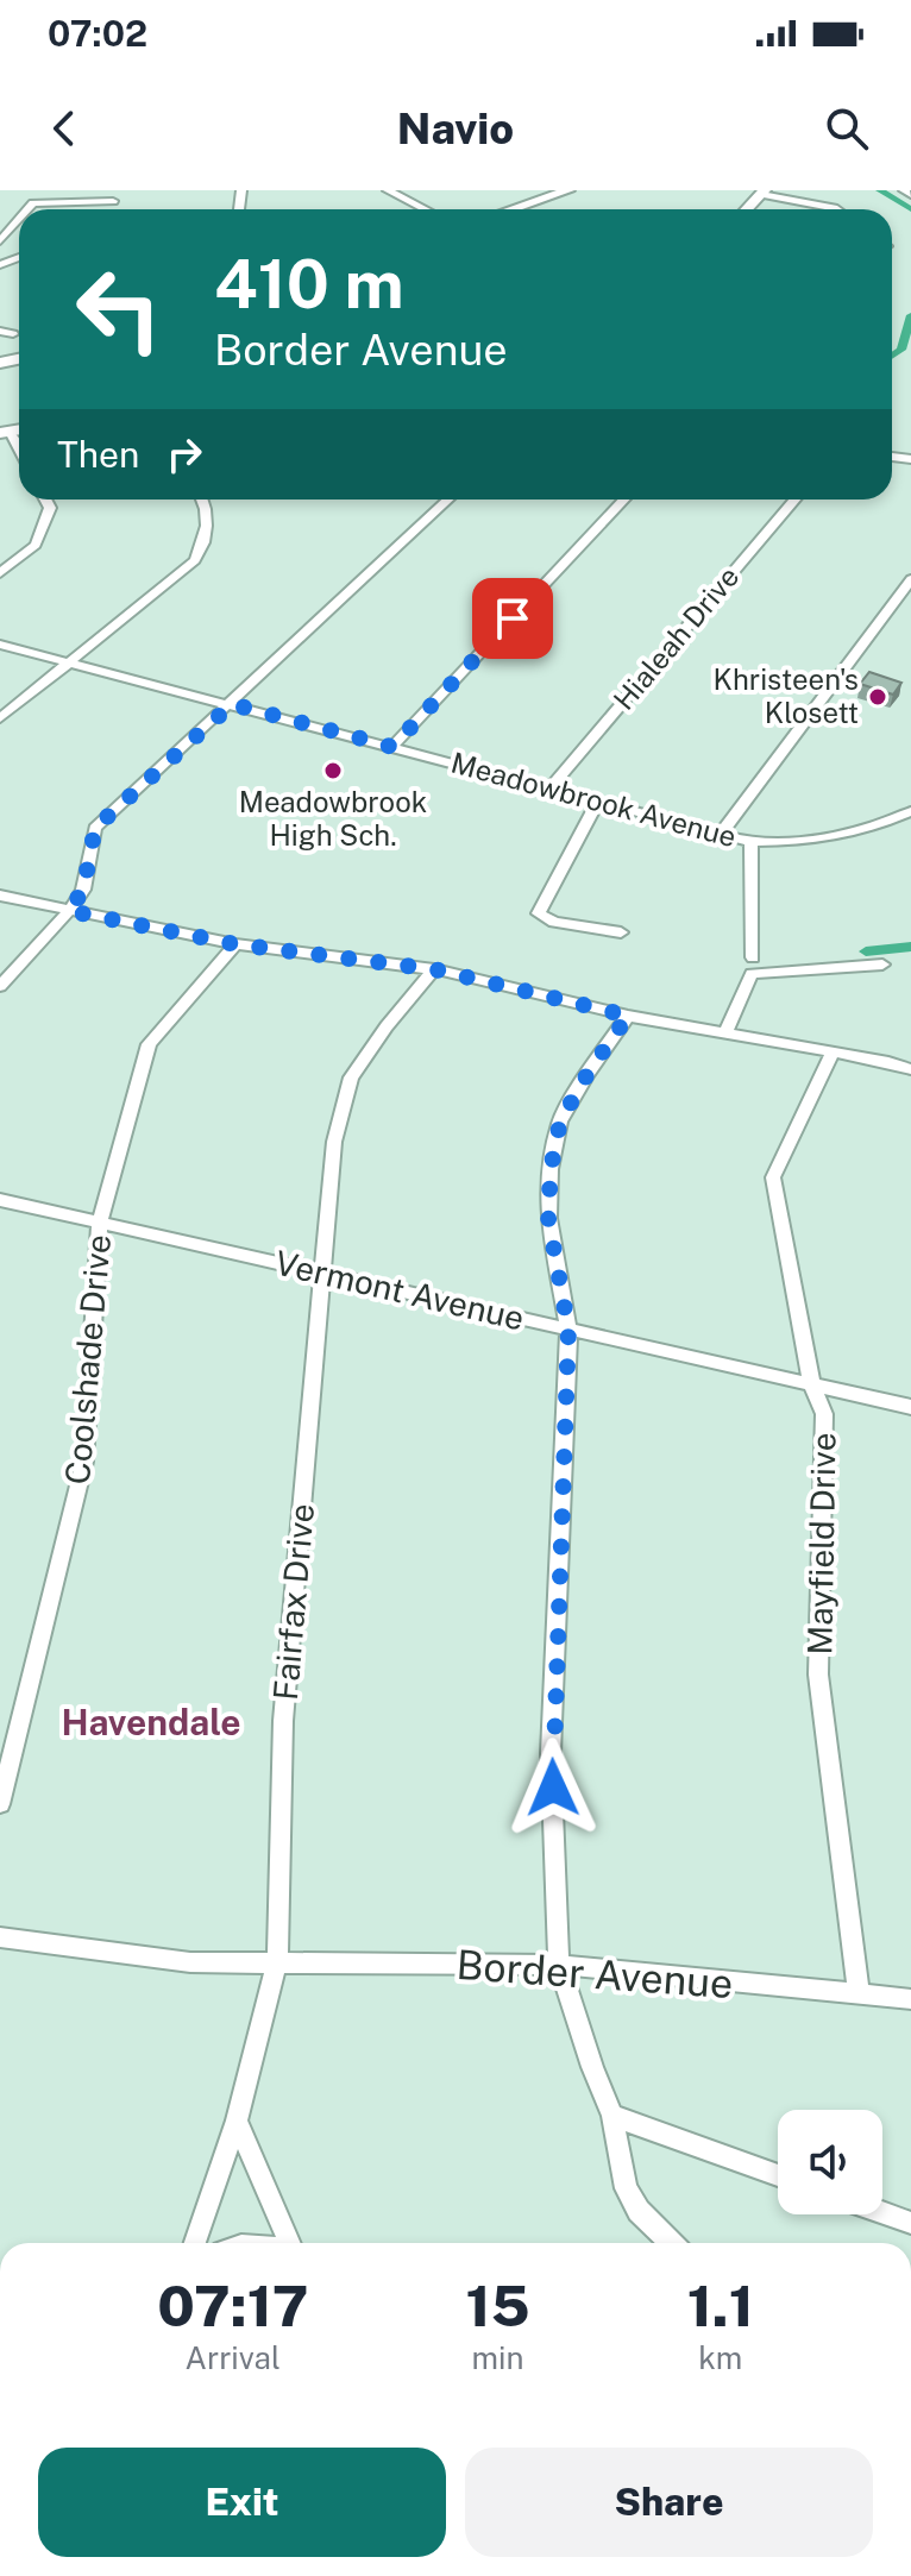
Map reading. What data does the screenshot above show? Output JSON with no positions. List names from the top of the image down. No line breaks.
{"streets":{"street":["Hialeah Drive","Meadowbrook Avenue","Vermont Avenue","Coolshade Drive","Mayfield Drive","Fairfax Drive","Border Avenue"]},"crossings":[["Hialeah Drive","Meadowbrook Avenue"],["Vermont Avenue","Coolshade Drive"],["Vermont Avenue","Mayfield Drive"],["Vermont Avenue","Fairfax Drive"],["Mayfield Drive","Border Avenue"],["Fairfax Drive","Border Avenue"]],"districts":["Havendale"],"places":["Khristeen's Klosett","Meadowbrook High Sch."],"page":{"status":"07:02","header":"Navio","turn":["410 m","Border Avenue"],"then":"Then","eta":["07:17","Arrival","15","min","1.1","km"],"buttons":["Exit","Share"]}}
